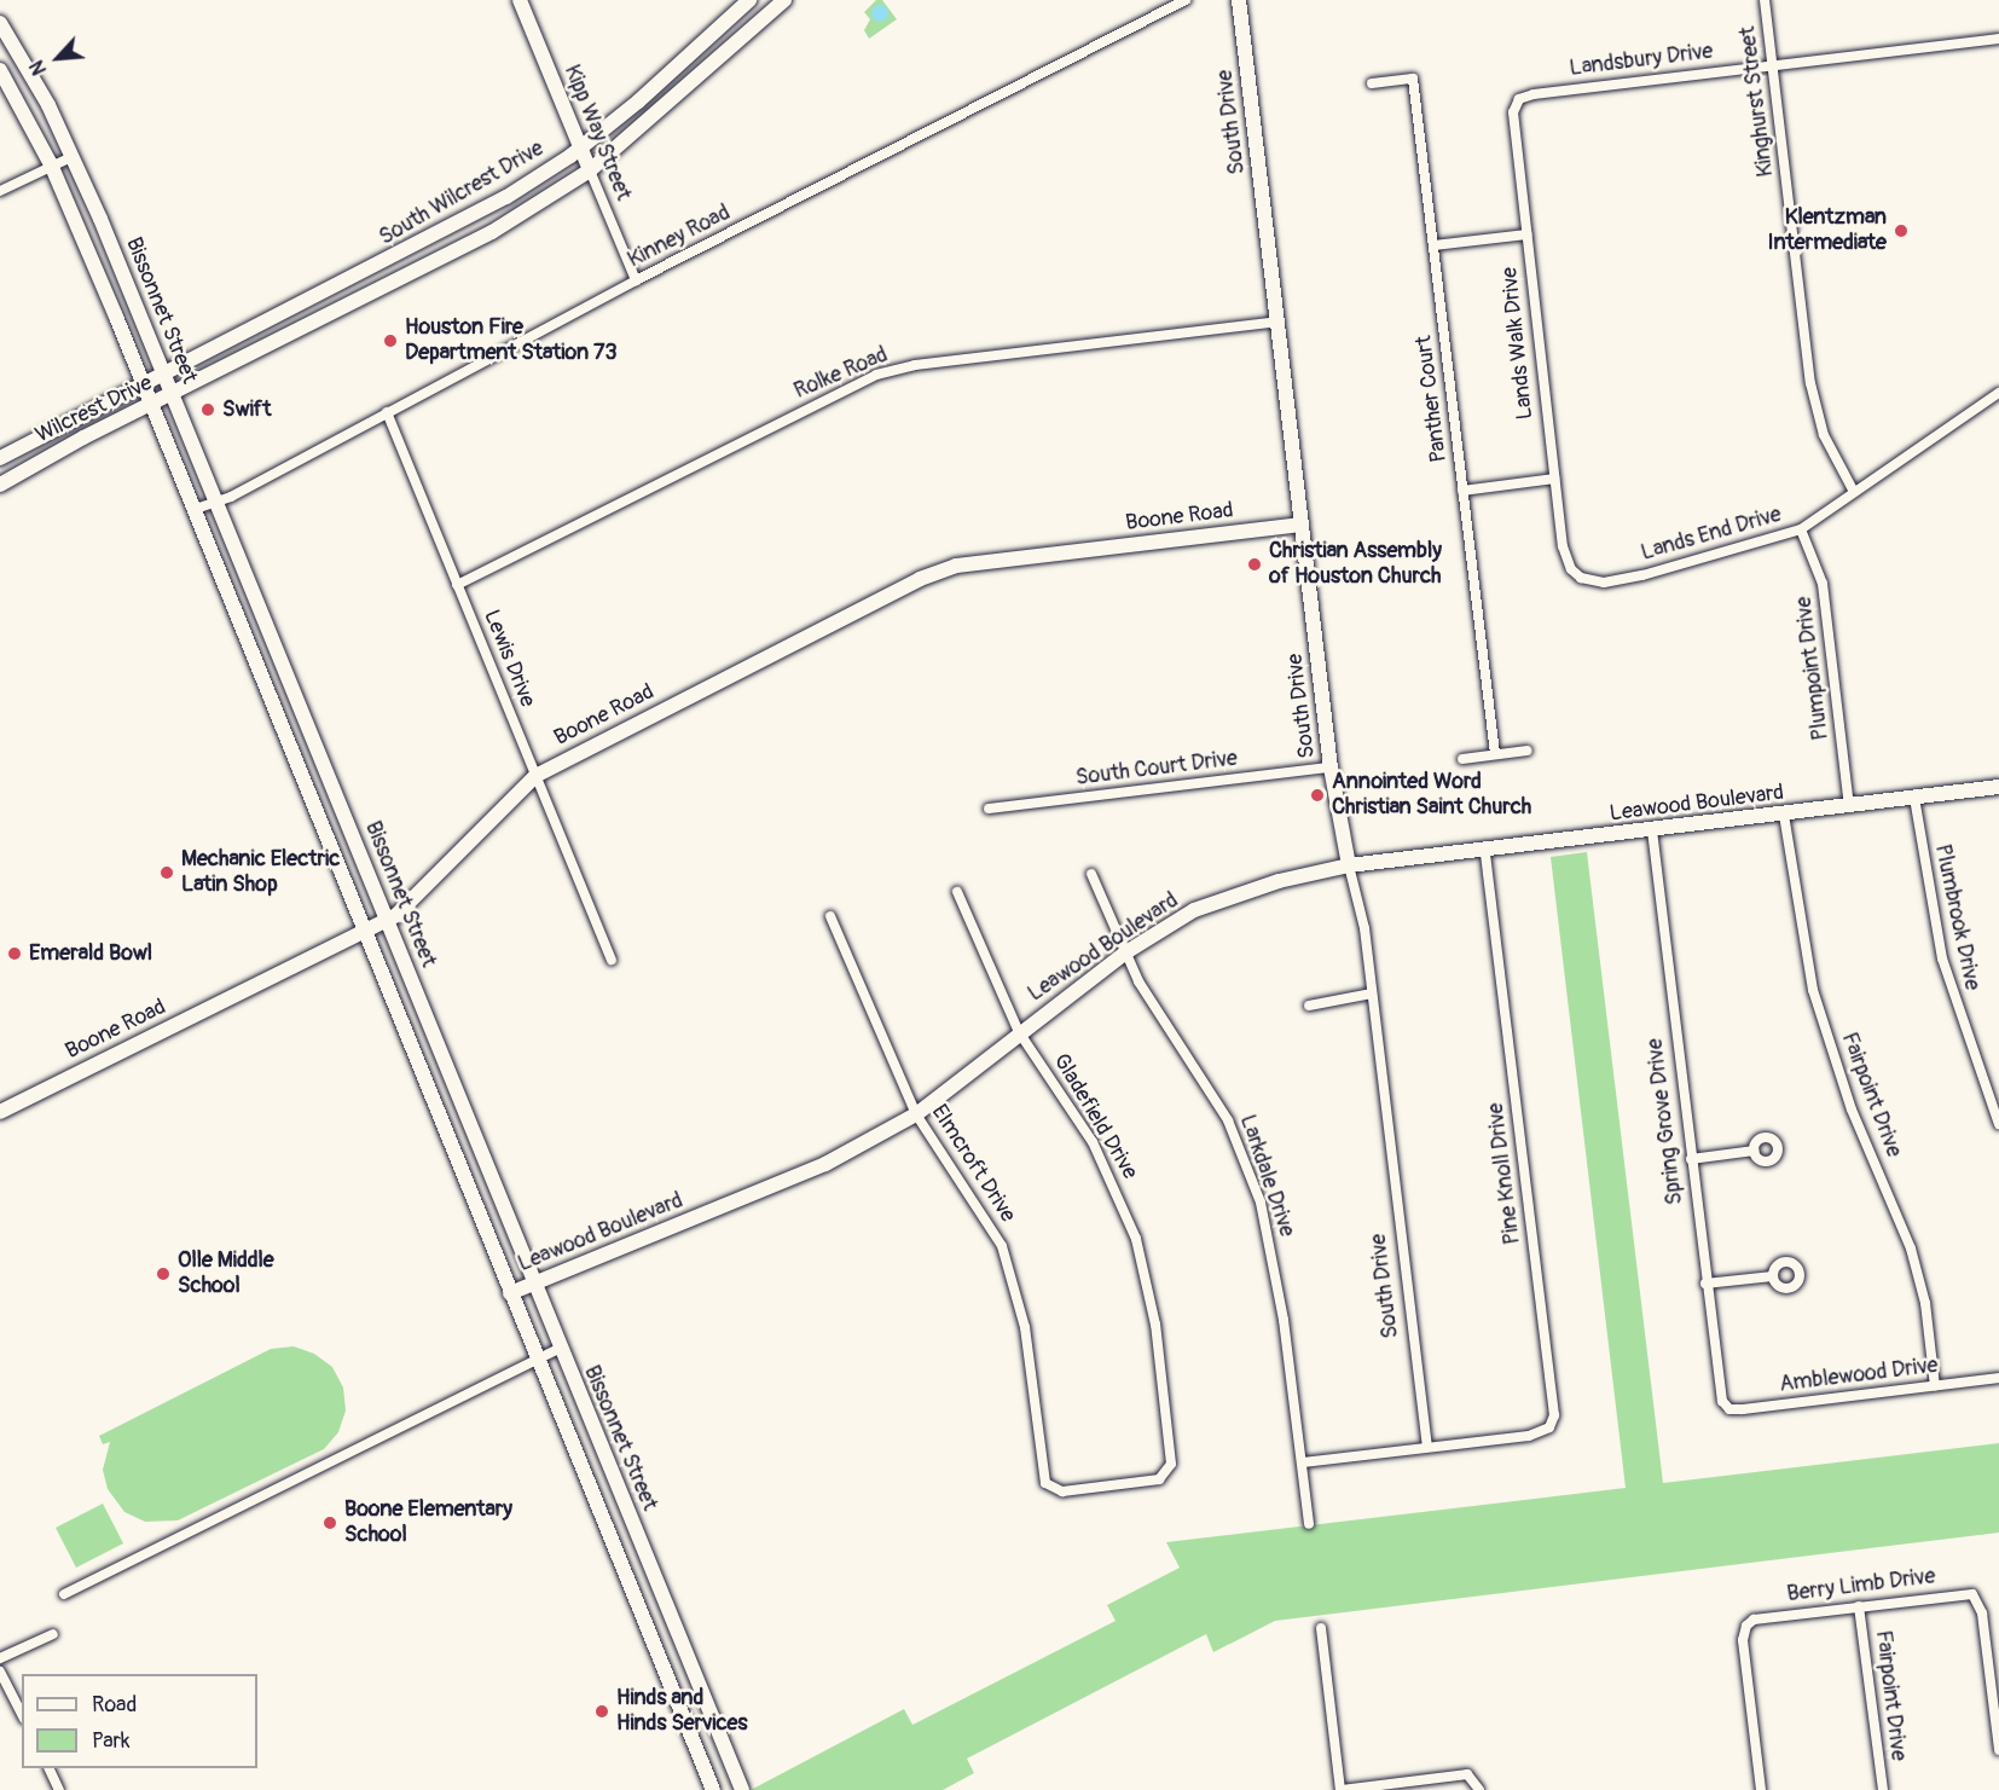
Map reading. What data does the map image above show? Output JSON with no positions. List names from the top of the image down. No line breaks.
{"streets":{"main road":["South Drive","Kipp Way Street","South Wilcrest Drive","Bissonnet Street","Wilcrest Drive","Boone Road","Leawood Boulevard"],"street":["Landsbury Drive","Kinghurst Street","Kinney Road","Lands Walk Drive","Rolke Road","Panther Court","Lands End Drive","Lewis Drive","Plumpoint Drive","South Court Drive","Plumbrook Drive","Fairpoint Drive","Gladefield Drive","Spring Grove Drive","Elmcroft Drive","Pine Knoll Drive","Larkdale Drive","Amblewood Drive","Berry Limb Drive"]},"crossings":[["Landsbury Drive","Kinghurst Street"],["Landsbury Drive","Lands Walk Drive"],["Kinghurst Street","Lands End Drive"],["South Drive","Rolke Road"],["South Drive","Boone Road"],["South Drive","South Court Drive"],["South Drive","Leawood Boulevard"],["South Drive","Pine Knoll Drive"],["Kipp Way Street","South Wilcrest Drive"],["Kipp Way Street","Kinney Road"],["South Wilcrest Drive","Bissonnet Street"],["South Wilcrest Drive","Wilcrest Drive"],["Kinney Road","Bissonnet Street"],["Kinney Road","Lewis Drive"],["Bissonnet Street","Wilcrest Drive"],["Bissonnet Street","Boone Road"],["Bissonnet Street","Leawood Boulevard"],["Lands Walk Drive","Lands End Drive"],["Rolke Road","Lewis Drive"],["Boone Road","Lewis Drive"],["Lands End Drive","Plumpoint Drive"],["Plumpoint Drive","Leawood Boulevard"],["Leawood Boulevard","Plumbrook Drive"],["Leawood Boulevard","Fairpoint Drive"],["Leawood Boulevard","Gladefield Drive"],["Leawood Boulevard","Spring Grove Drive"],["Leawood Boulevard","Elmcroft Drive"],["Leawood Boulevard","Pine Knoll Drive"],["Leawood Boulevard","Larkdale Drive"],["Fairpoint Drive","Amblewood Drive"],["Fairpoint Drive","Berry Limb Drive"],["Gladefield Drive","Elmcroft Drive"],["Spring Grove Drive","Amblewood Drive"]],"places":["Klentzman Intermediate","Houston Fire Department Station 73","Swift","Christian Assembly of Houston Church","Annointed Word Christian Saint Church","Mechanic Electric Latin Shop","Emerald Bowl","Olle Middle School","Boone Elementary School","Hinds and Hinds Services"],"legend":["Road","Park"],"north":"bottom left"}
